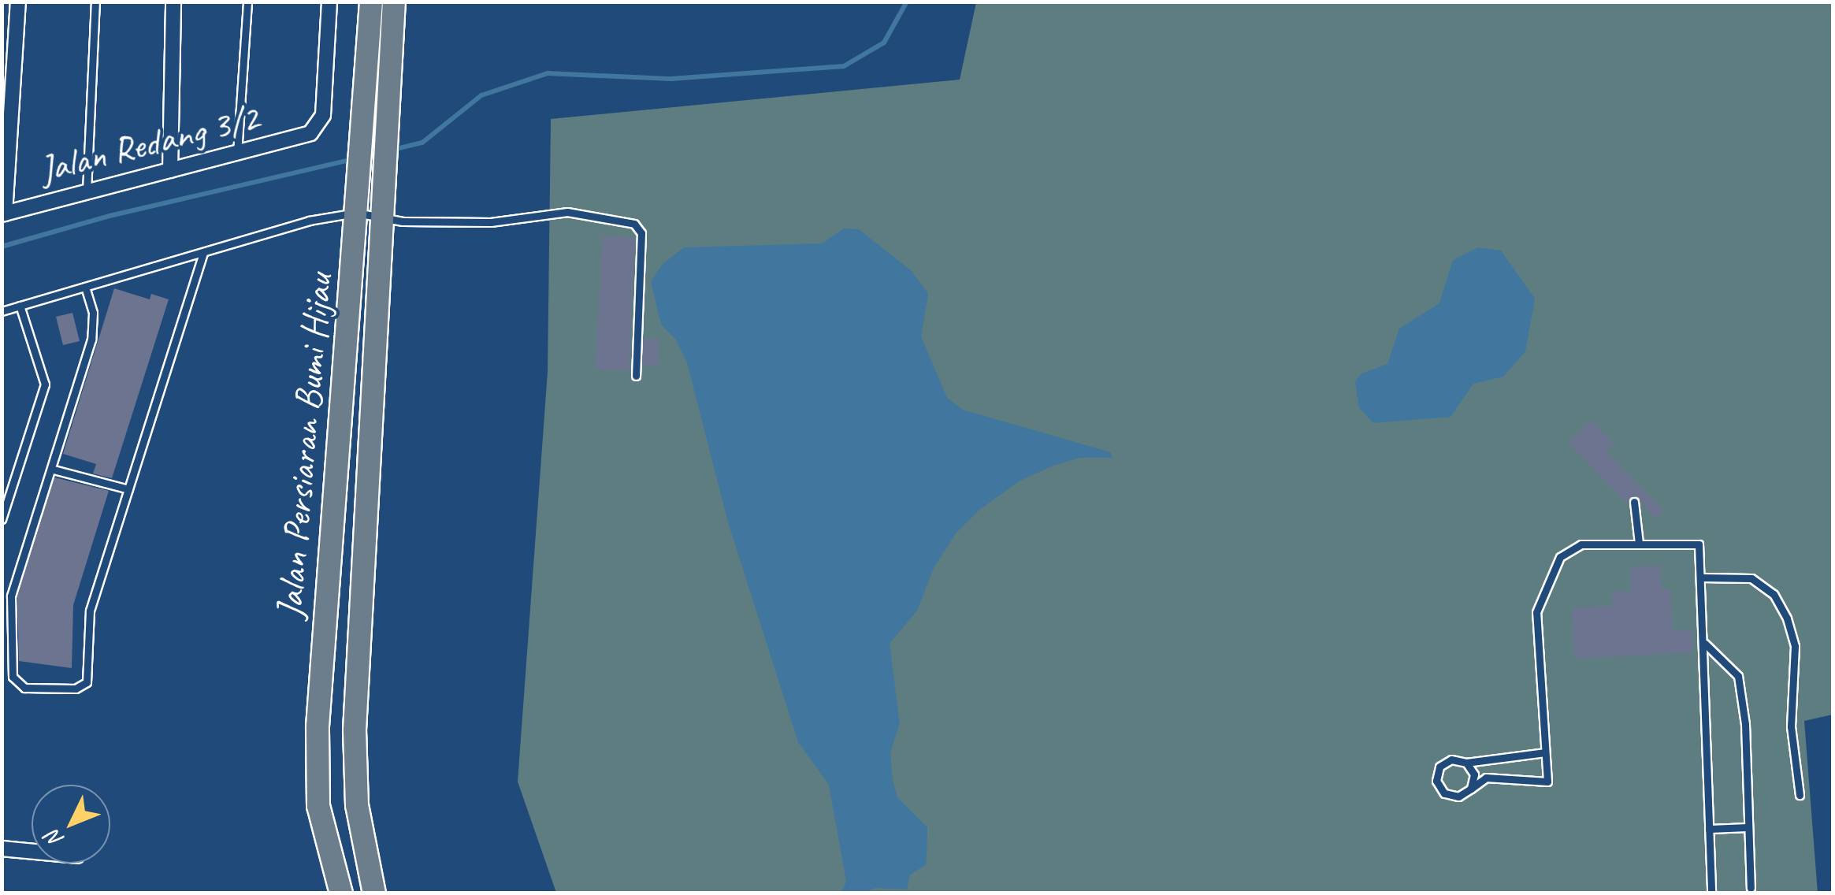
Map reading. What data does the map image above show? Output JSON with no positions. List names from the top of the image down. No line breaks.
{"streets":{"main road":["Jalan Persiaran Bumi Hijau"],"street":["Jalan Redang 3/2"]},"north":"bottom left"}
